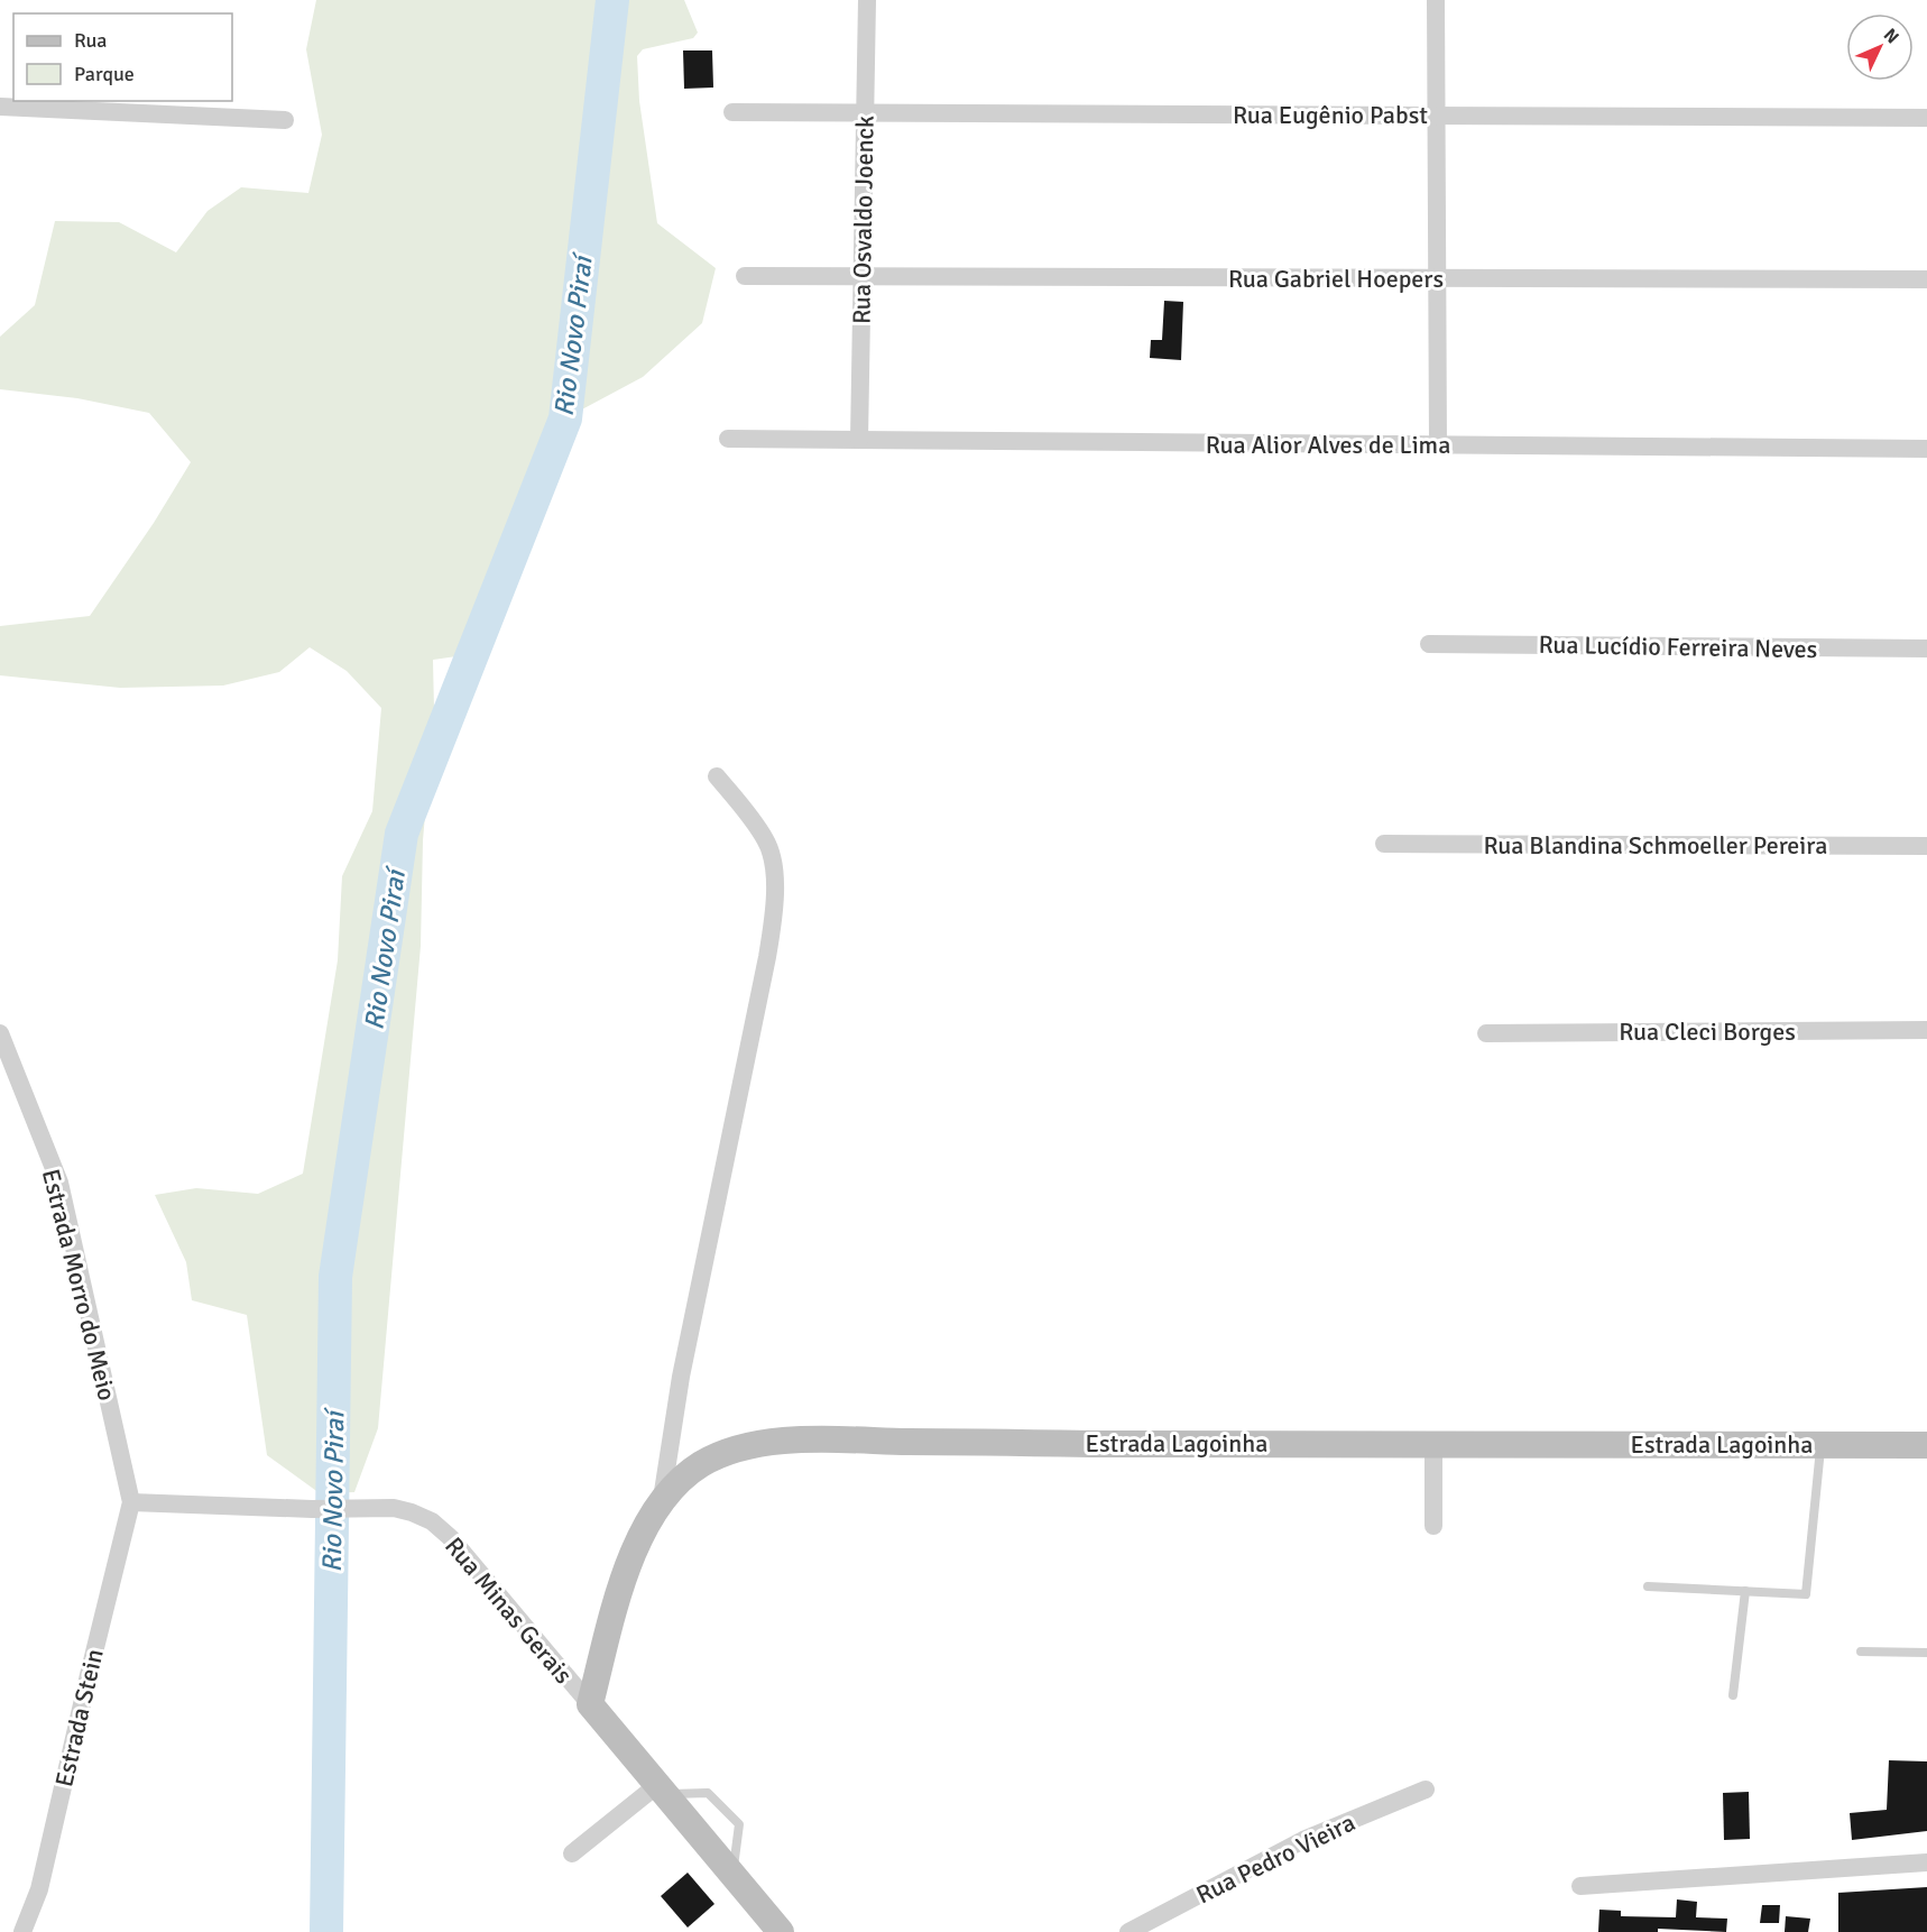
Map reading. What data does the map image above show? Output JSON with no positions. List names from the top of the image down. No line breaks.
{"streets":{"main road":["Estrada Lagoinha","Rua Minas Gerais"],"street":["Rua Eugênio Pabst","Rua Osvaldo Joenck","Rua Gabriel Hoepers","Rua Alior Alves de Lima","Rua Lucídio Ferreira Neves","Rua Blandina Schmoeller Pereira","Rua Cleci Borges","Estrada Morro do Meio","Estrada Stein","Rua Pedro Vieira"]},"crossings":[["Rua Eugênio Pabst","Rua Osvaldo Joenck"],["Rua Osvaldo Joenck","Rua Gabriel Hoepers"],["Rua Osvaldo Joenck","Rua Alior Alves de Lima"],["Estrada Morro do Meio","Rua Minas Gerais"],["Estrada Morro do Meio","Estrada Stein"],["Estrada Lagoinha","Rua Minas Gerais"],["Rua Minas Gerais","Estrada Stein"]],"water":["Rio Novo Piraí"],"legend":["Rua","Parque"],"north":"top right"}
